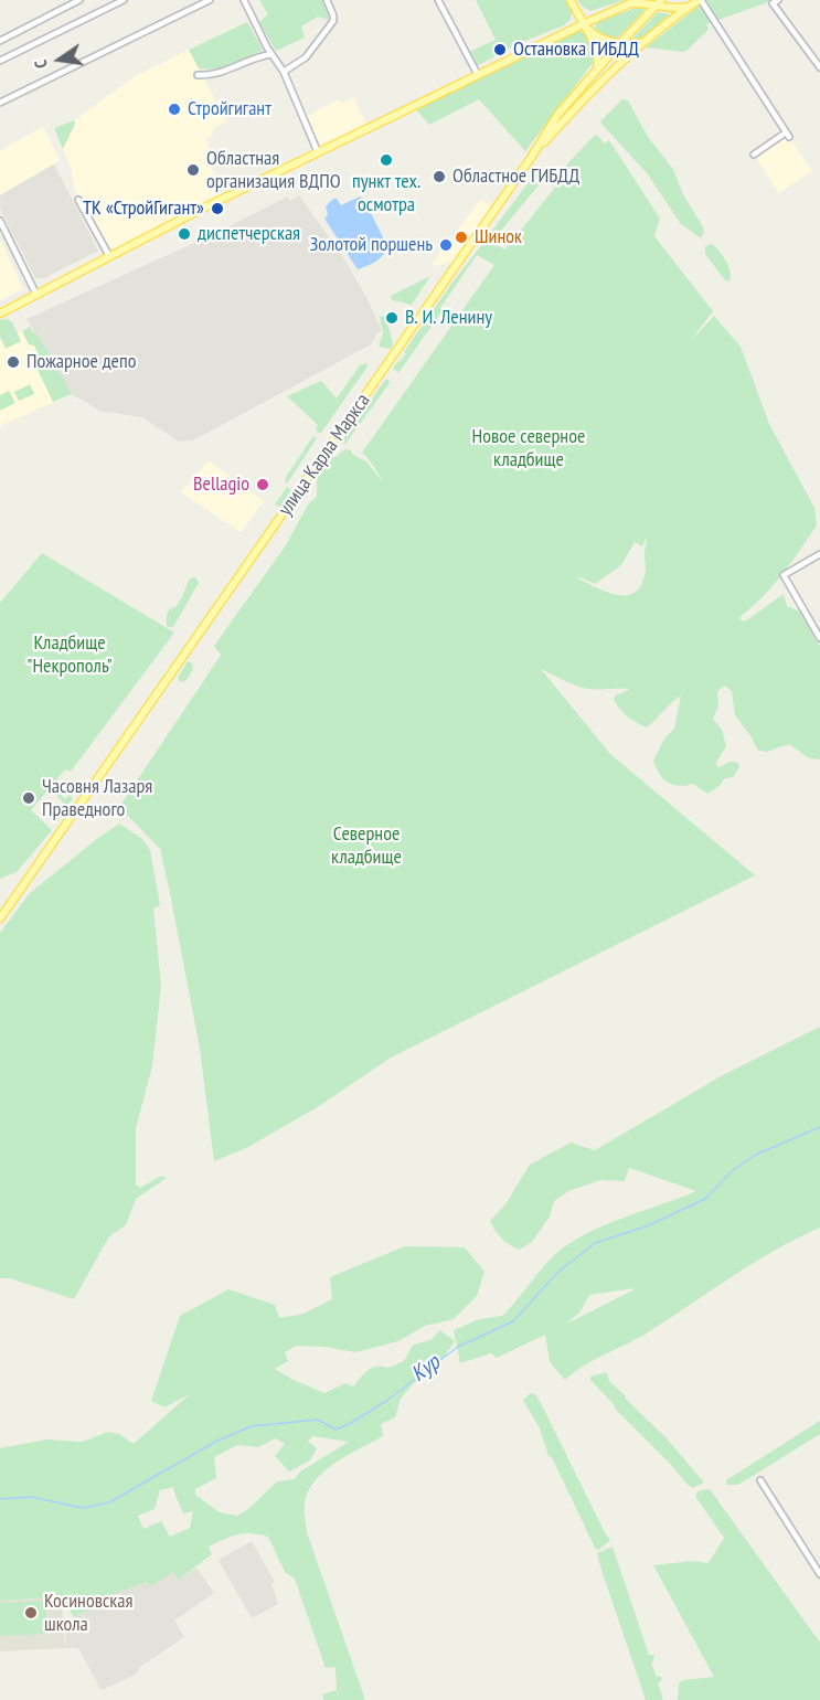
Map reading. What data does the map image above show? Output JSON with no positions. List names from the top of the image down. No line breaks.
{"streets":{"main road":["улица Карла Маркса"]},"water":["Кур"],"parks":["Новое северное кладбище","Кладбище \"Некрополь\"","Северное кладбище"],"places":["Остановка ГИБДД","Стройгигант","пункт тех. осмотра","Областная организация ВДПО","Областное ГИБДД","ТК «СтройГигант»","диспетчерская","Шинок","Золотой поршень","В. И. Ленину","Пожарное депо","Bellagio","Часовня Лазаря Праведного","Косиновская школа"],"north":"left"}
